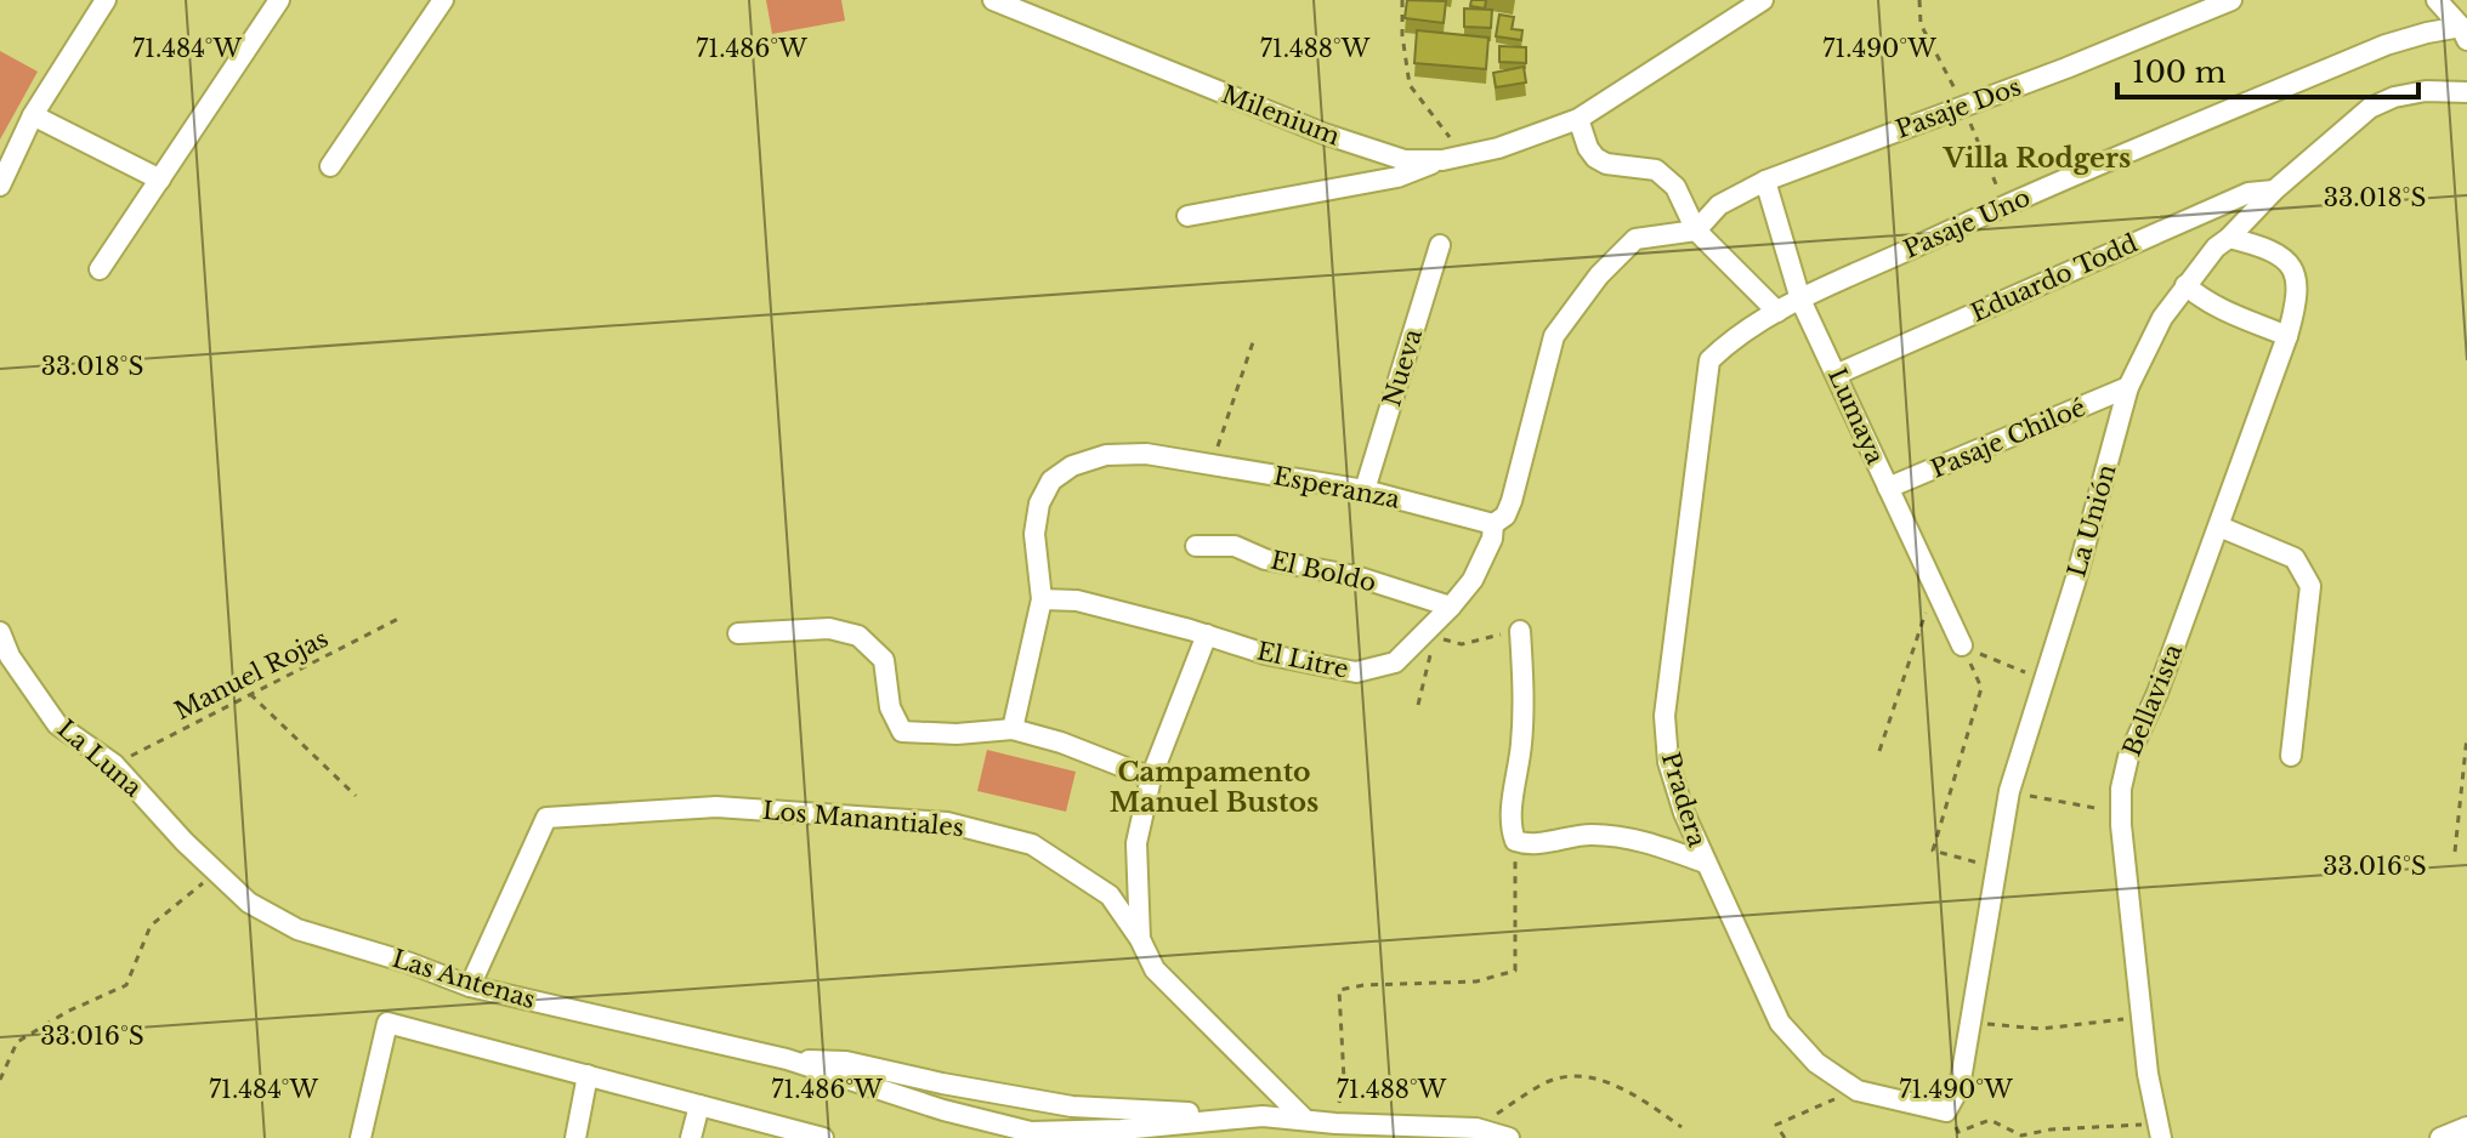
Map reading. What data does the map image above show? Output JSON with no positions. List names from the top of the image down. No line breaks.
{"streets":{"street":["Pasaje Dos","Milenium","Pasaje Uno","Eduardo Todd","Nueva","Lumaya","Pasaje Chiloé","Esperanza","La Unión","El Boldo","El Litre","Bellavista","La Luna","Pradera","Los Manantiales","Las Antenas"],"path":["Manuel Rojas"]},"crossings":[["Pasaje Dos","Lumaya"],["Pasaje Uno","Lumaya"],["Pasaje Uno","Pradera"],["Eduardo Todd","Lumaya"],["Eduardo Todd","La Unión"],["Nueva","Esperanza"],["Lumaya","Pasaje Chiloé"],["Lumaya","Pradera"],["Pasaje Chiloé","La Unión"],["Esperanza","El Litre"],["La Unión","Bellavista"],["La Unión","Pradera"],["El Boldo","El Litre"],["Manuel Rojas","La Luna"],["La Luna","Las Antenas"],["Los Manantiales","Las Antenas"]],"districts":["Villa Rodgers","Campamento Manuel Bustos"],"scale_bar":"100 m","coordinates":["71.484°W","71.486°W","71.488°W","71.490°W","33.018°S","33.016°S"]}
